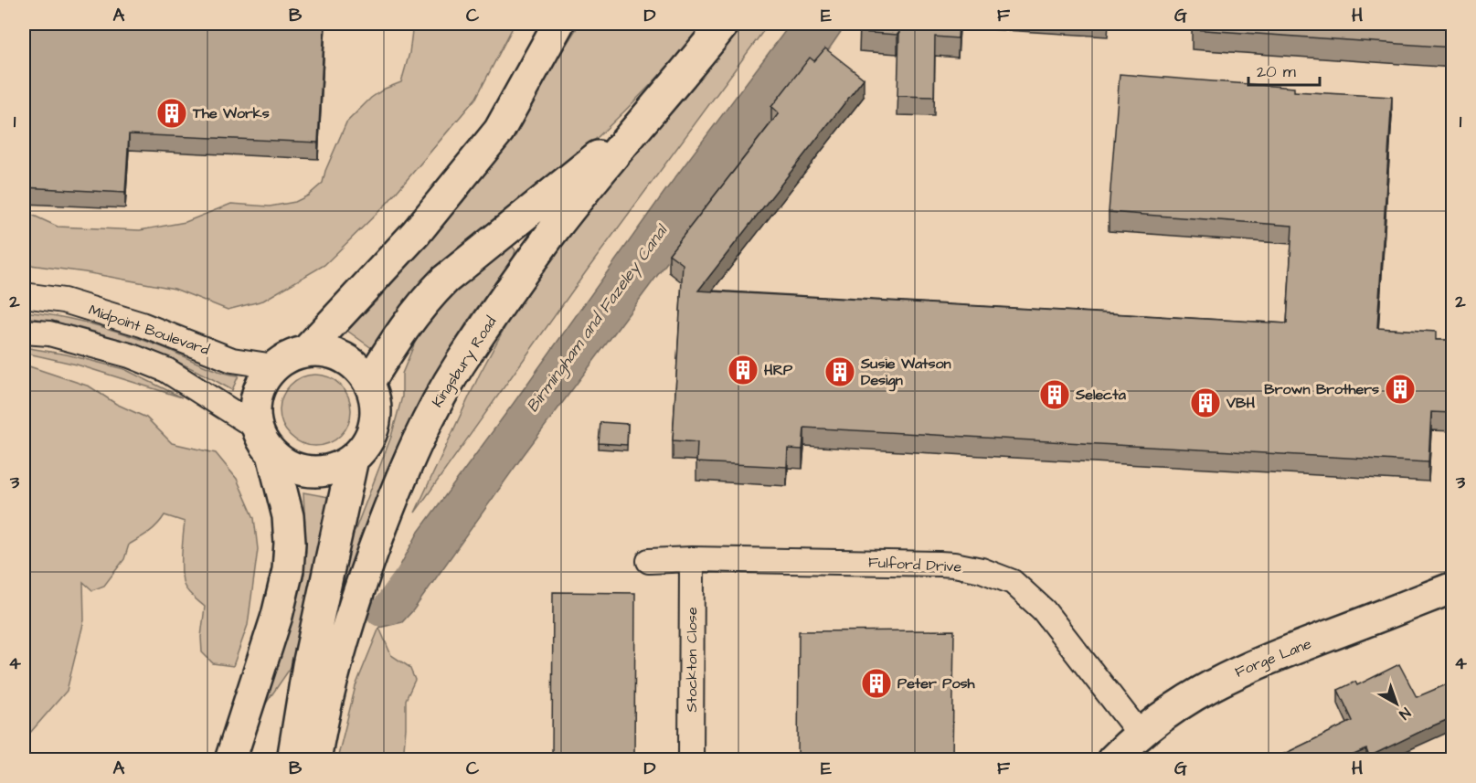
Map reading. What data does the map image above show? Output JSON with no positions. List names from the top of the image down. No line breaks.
{"streets":{"main road":["Kingsbury Road","Forge Lane"],"street":["Midpoint Boulevard","Fulford Drive","Stockton Close"]},"crossings":[["Fulford Drive","Forge Lane"],["Fulford Drive","Stockton Close"]],"water":["Birmingham and Fazeley Canal"],"places":{"building":["The Works","HRP","Susie Watson Design","Brown Brothers","Selecta","VBH","Peter Posh"]},"scale_bar":"20 m","north":"bottom right","grid":{"columns":["A","B","C","D","E","F","G","H"],"rows":["1","2","3","4"]}}
